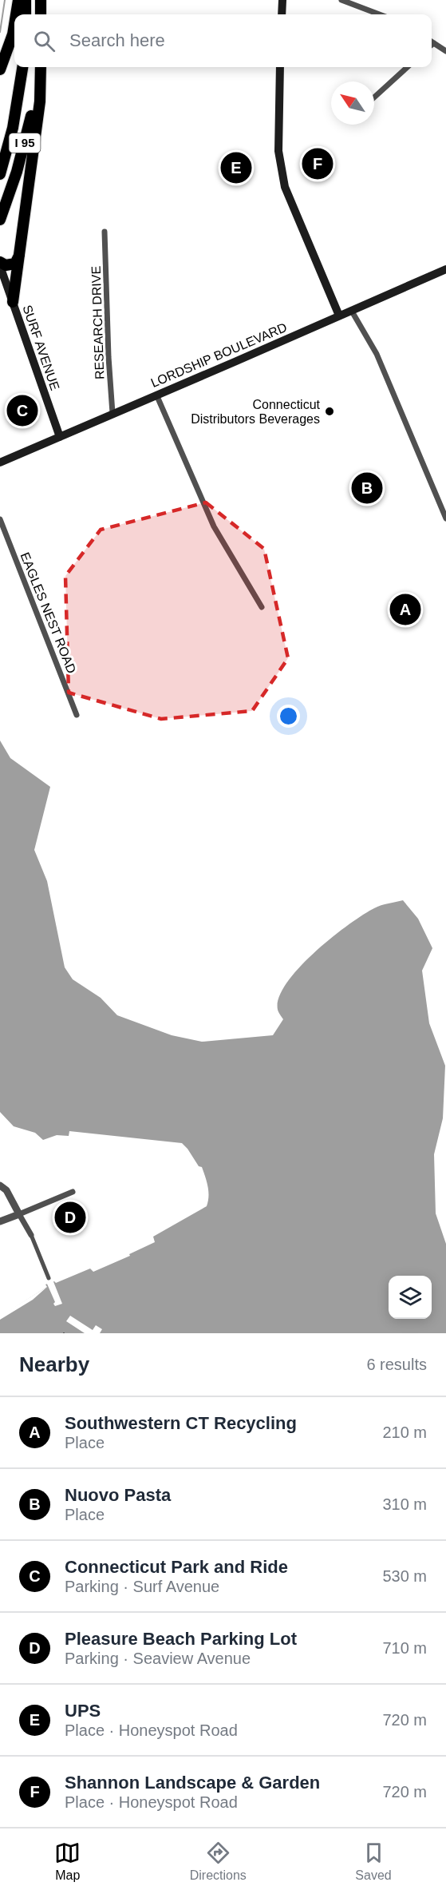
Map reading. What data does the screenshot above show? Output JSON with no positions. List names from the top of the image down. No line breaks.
{"streets":{"highway":["I 95"],"main road":["SURF AVENUE","LORDSHIP BOULEVARD"],"street":["RESEARCH DRIVE","EAGLES NEST ROAD"]},"crossings":[["RESEARCH DRIVE","LORDSHIP BOULEVARD"],["SURF AVENUE","LORDSHIP BOULEVARD"]],"places":["Connecticut Distributors Beverages"],"north":"top left","page":{"search":"Search here","pins":["F","E","C","B","A","D"],"heading":["Nearby","6 results"],"list":[{"mark":"A","name":"Southwestern CT Recycling","note":"Place","value":"210 m"},{"mark":"B","name":"Nuovo Pasta","note":"Place","value":"310 m"},{"mark":"C","name":"Connecticut Park and Ride","note":"Parking · Surf Avenue","value":"530 m"},{"mark":"D","name":"Pleasure Beach Parking Lot","note":"Parking · Seaview Avenue","value":"710 m"},{"mark":"E","name":"UPS","note":"Place · Honeyspot Road","value":"720 m"},{"mark":"F","name":"Shannon Landscape & Garden","note":"Place · Honeyspot Road","value":"720 m"}],"nav":["Map","Directions","Saved"]}}
